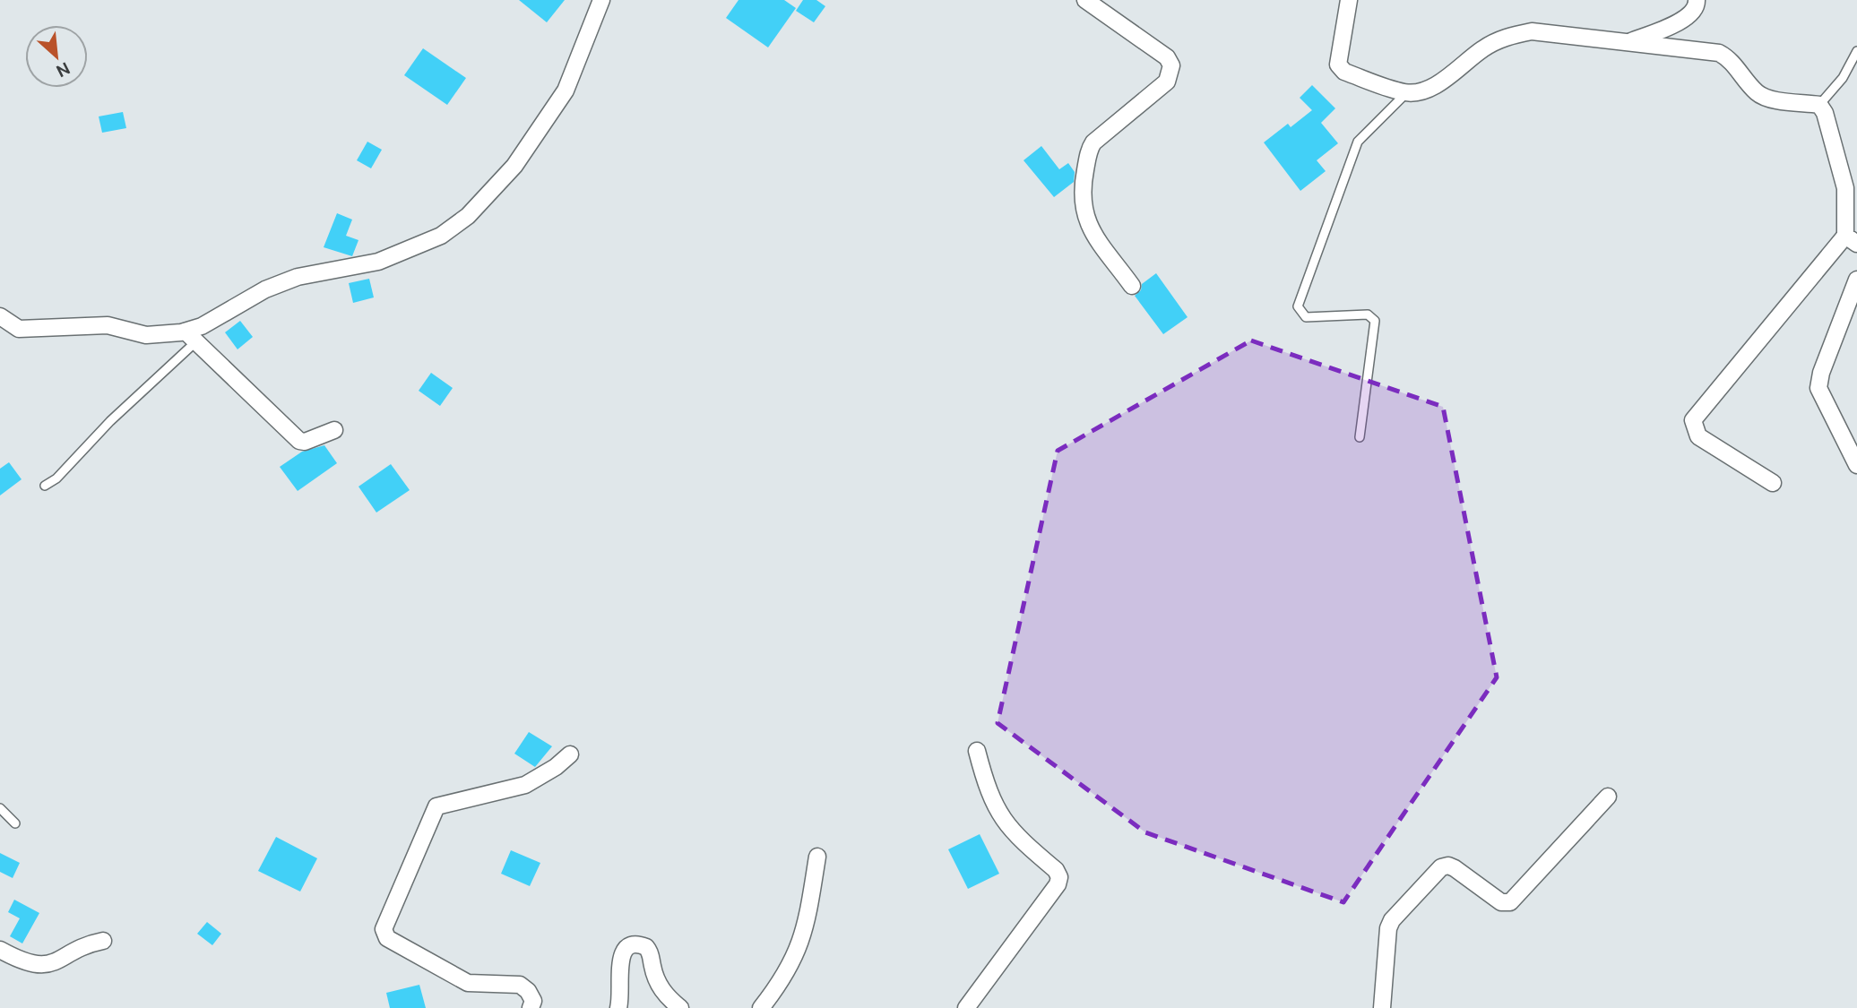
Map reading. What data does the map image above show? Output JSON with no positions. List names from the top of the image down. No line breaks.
{"north":"bottom right"}
